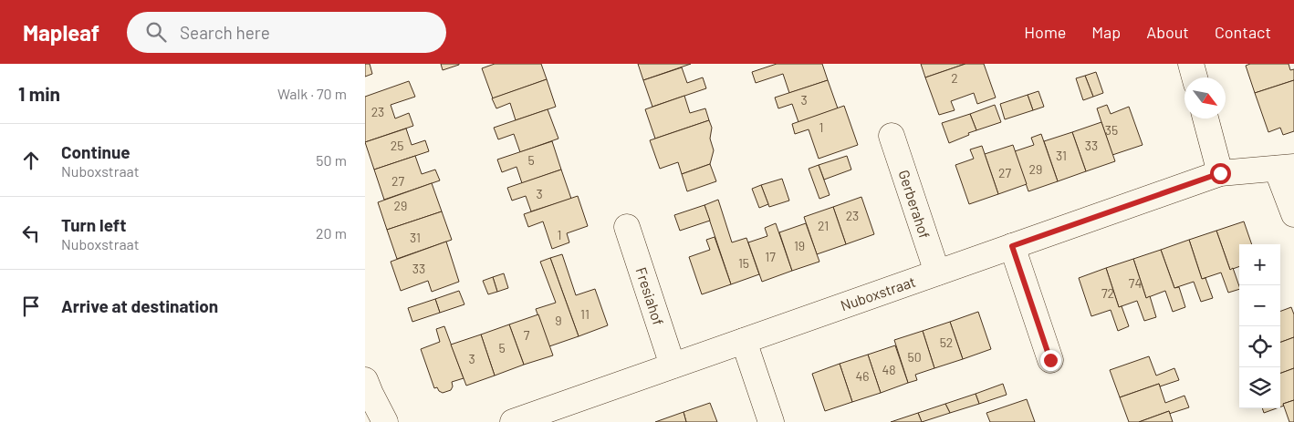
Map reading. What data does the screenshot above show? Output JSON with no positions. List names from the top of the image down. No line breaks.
{"streets":{"street":["Gerberahof","Nuboxstraat","Fresiahof"]},"crossings":[["Gerberahof","Nuboxstraat"],["Nuboxstraat","Fresiahof"]],"house_numbers":["2","3","23","1","35","25","33","31","5","29","27","27","3","29","23","21","1","31","19","17","15","33","74","72","11","9","7","52","5","50","3","48","46"],"north":"bottom right","page":{"header":"Mapleaf","search":"Search here","nav":["Home","Map","About","Contact"],"heading":["1 min","Walk · 70 m"],"list":[["Continue","Nuboxstraat","50 m"],["Turn left","Nuboxstraat","20 m"],"Arrive at destination"],"map_buttons":["+","−"]}}
